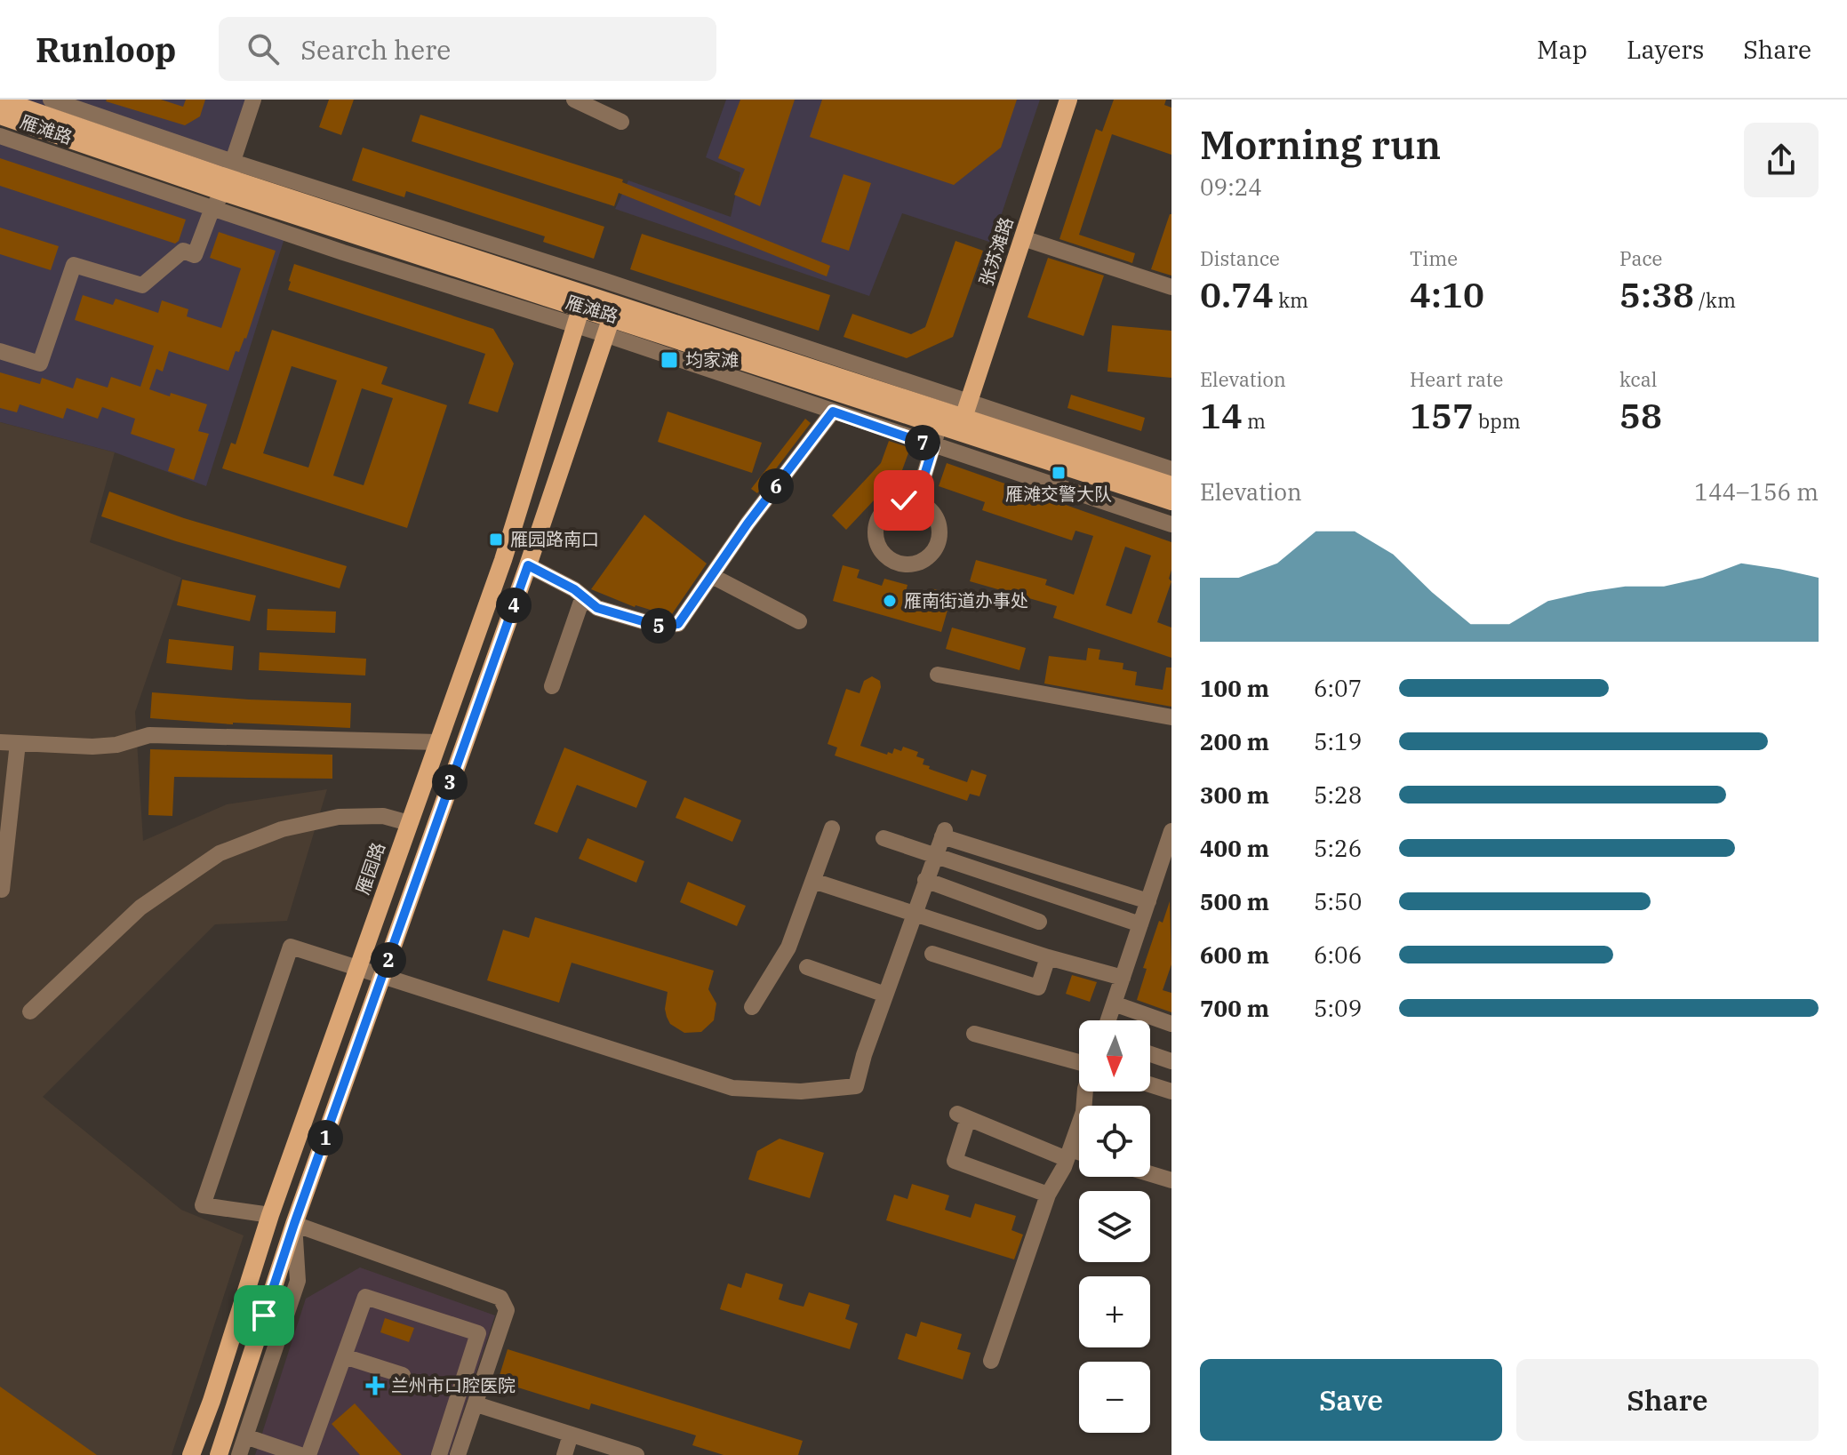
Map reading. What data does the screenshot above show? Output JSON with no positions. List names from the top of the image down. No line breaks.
{"streets":{"main road":["雁滩路","张苏滩路","雁园路"]},"crossings":[["雁滩路","张苏滩路"],["雁滩路","雁园路"]],"places":{"transit":["均家滩","雁滩交警大队","雁园路南口"],"other":["雁南街道办事处"],"health":["兰州市口腔医院"]},"north":"bottom","page":{"header":"Runloop","search":"Search here","nav":["Map","Layers","Share"],"heading":["Morning run","09:24"],"stats":[["Distance","0.74 km"],["Time","4:10"],["Pace","5:38 /km"],["Elevation","14 m"],["Heart rate","157 bpm"],["kcal","58"]],"pins":["7","6","4","5","3","2","1"],"chart":["Elevation","144–156 m"],"list":[{"name":"100 m","note":"6:07"},{"name":"200 m","note":"5:19"},{"name":"300 m","note":"5:28"},{"name":"400 m","note":"5:26"},{"name":"500 m","note":"5:50"},{"name":"600 m","note":"6:06"},{"name":"700 m","note":"5:09"}],"map_buttons":["+","−"],"buttons":["Save","Share"]}}
